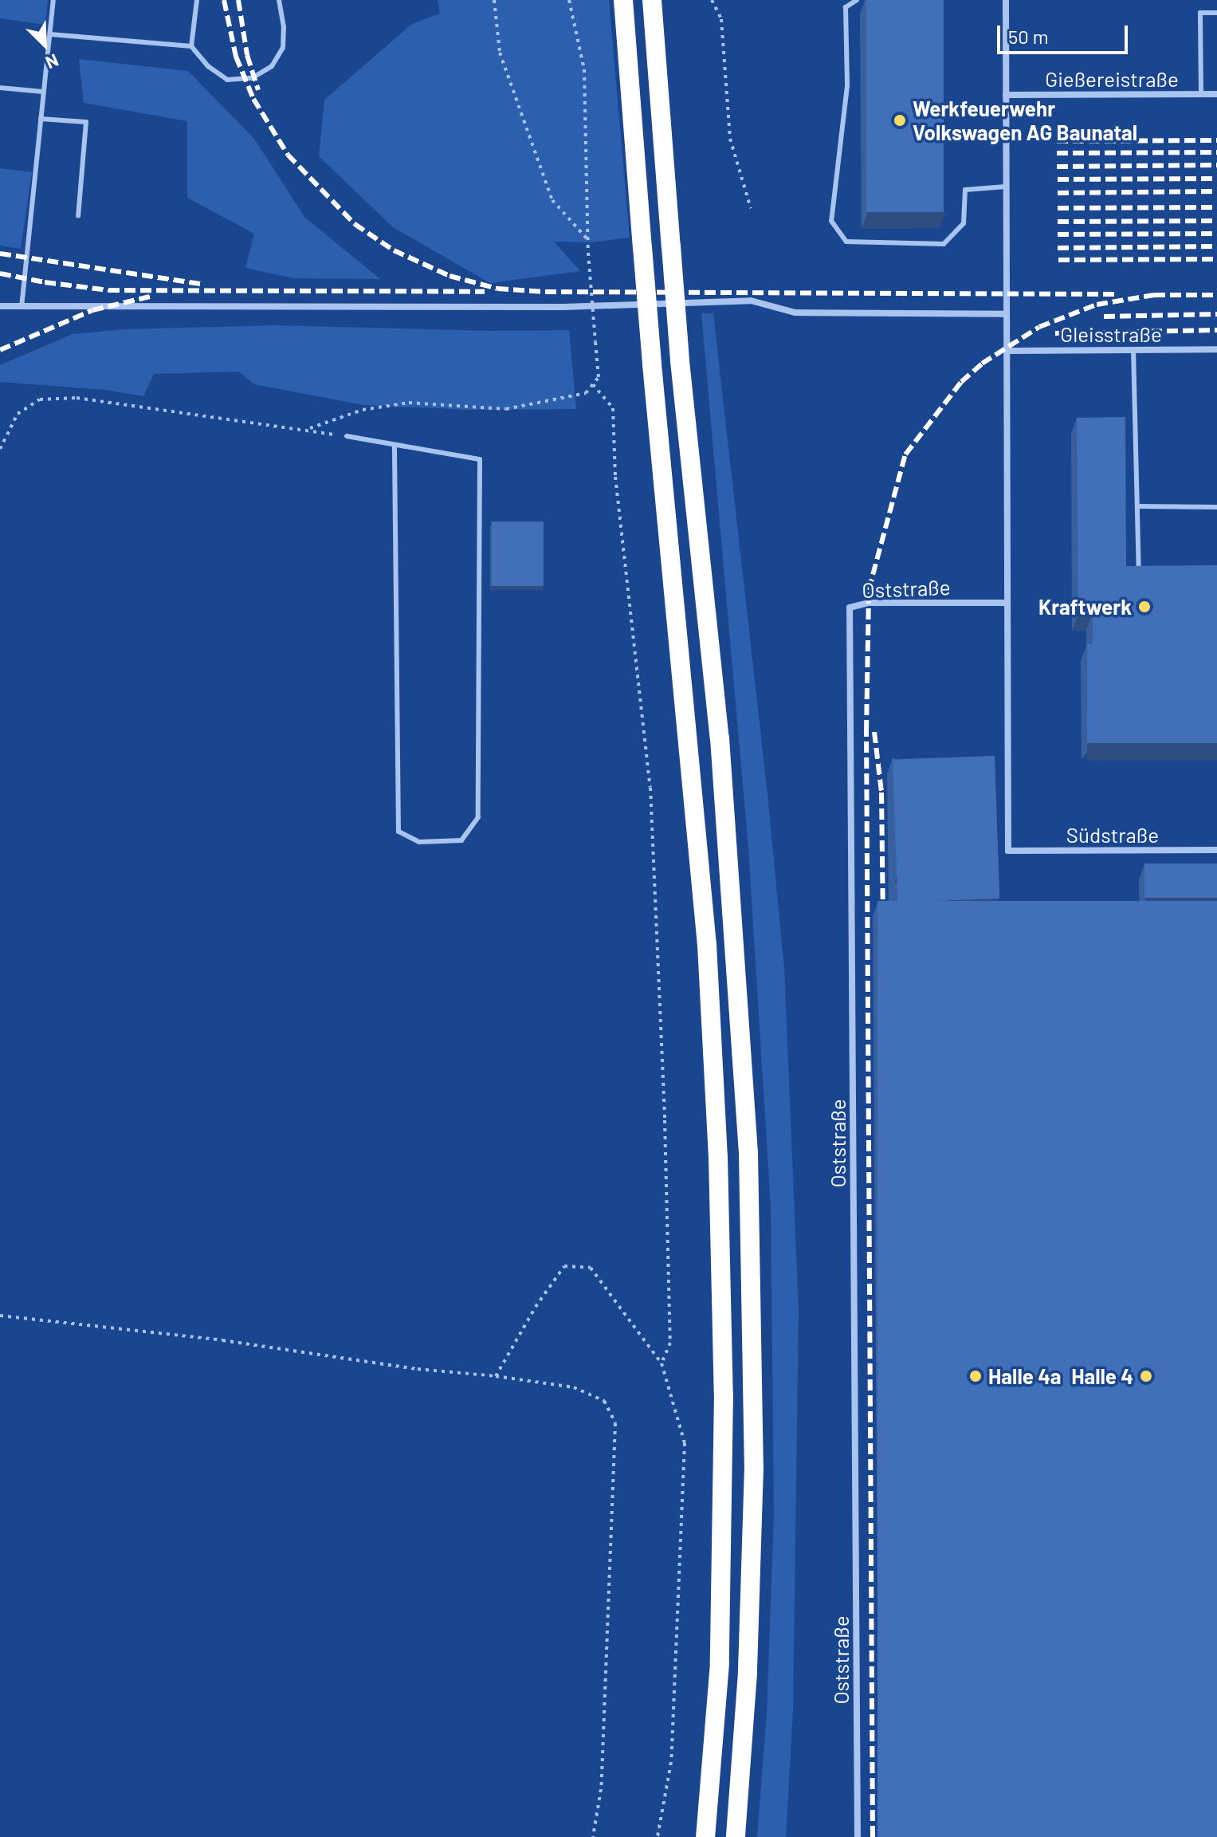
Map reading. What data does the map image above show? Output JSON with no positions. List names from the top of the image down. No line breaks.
{"streets":{"street":["Gießereistraße","Gleisstraße","Oststraße","Südstraße"]},"crossings":[["Oststraße","Südstraße"]],"places":["Werkfeuerwehr Volkswagen AG Baunatal","Kraftwerk","Halle 4a","Halle 4"],"scale_bar":"50 m","north":"bottom right"}
